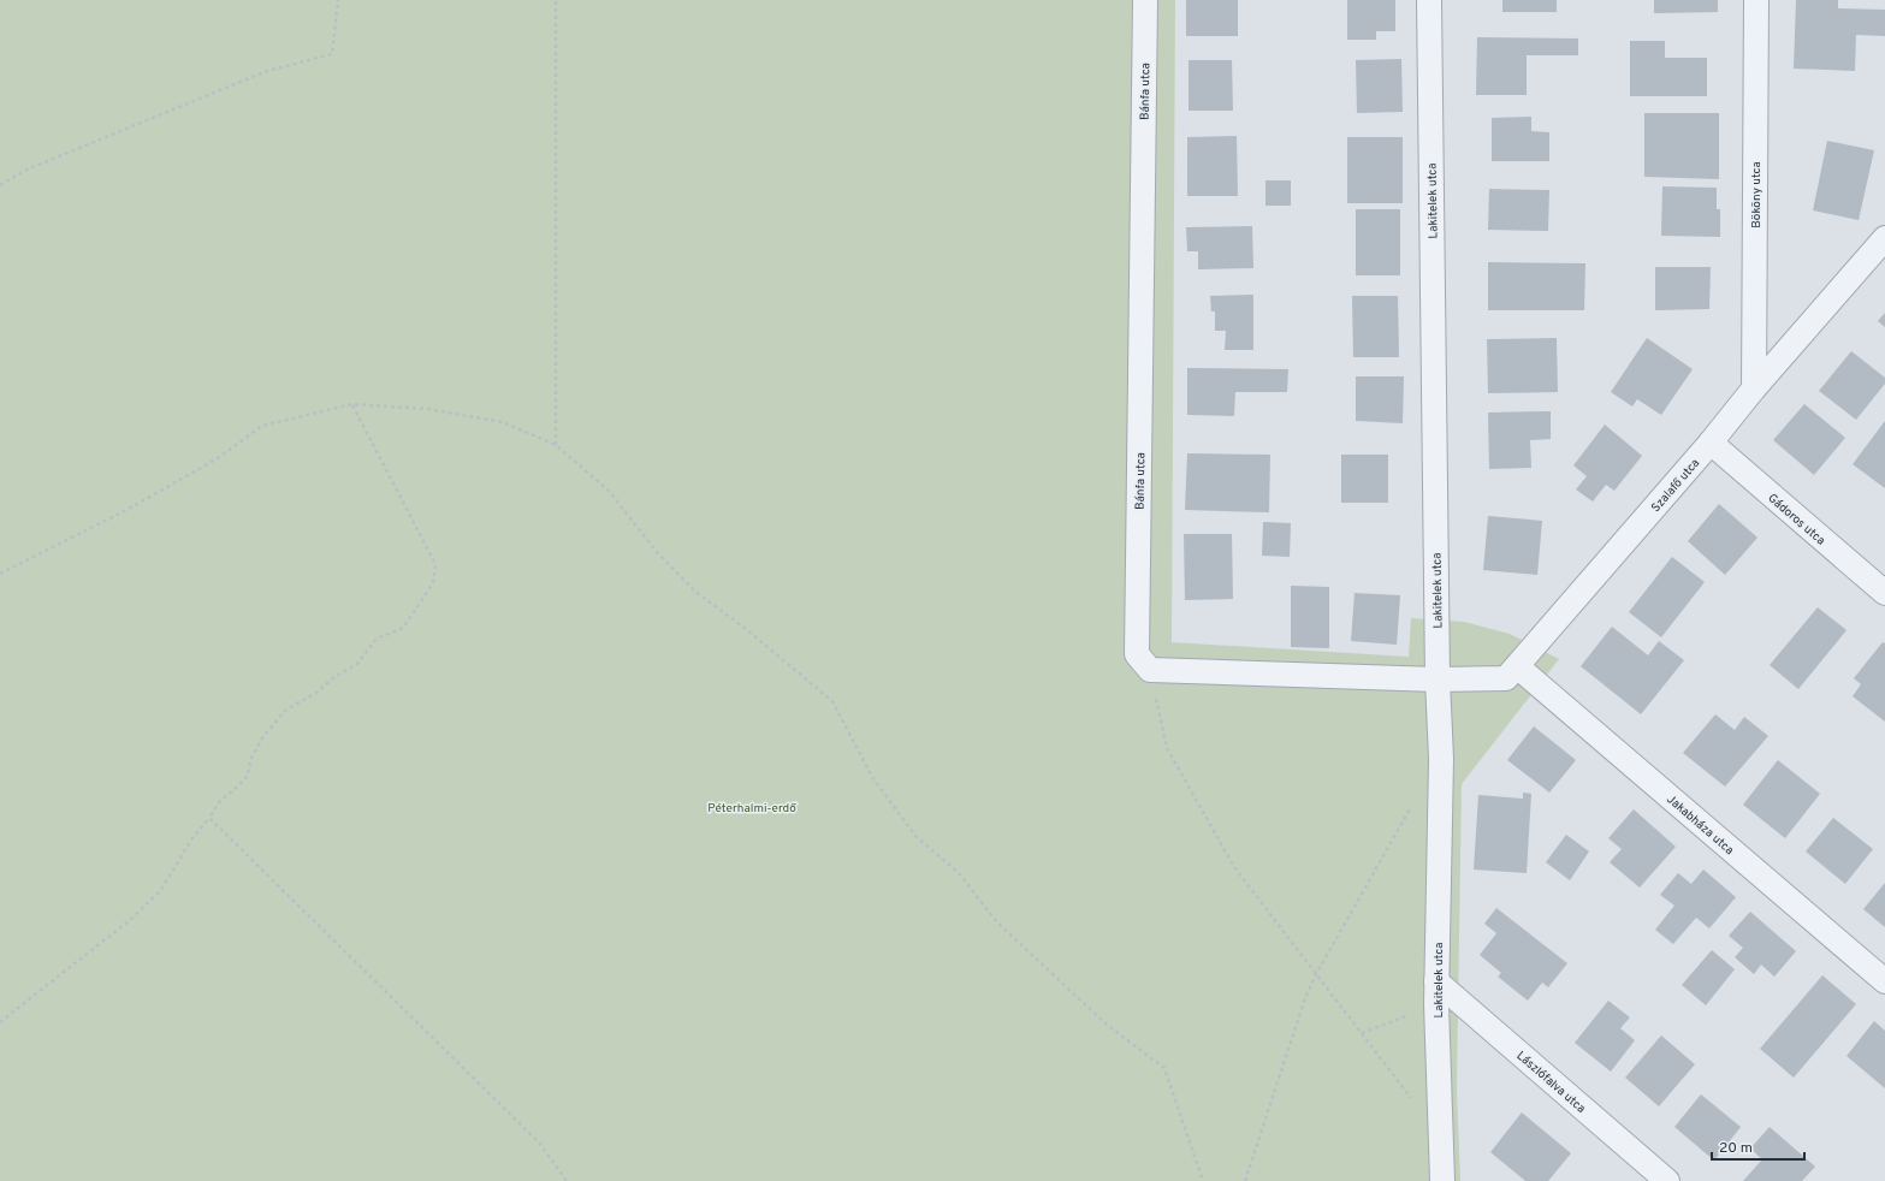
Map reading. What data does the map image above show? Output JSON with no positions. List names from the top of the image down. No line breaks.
{"streets":{"street":["Bánfa utca","Bököny utca","Lakitelek utca","Szalafő utca","Gádoros utca","Jakabháza utca","Lászlófalva utca"]},"crossings":[["Bököny utca","Szalafő utca"],["Lakitelek utca","Szalafő utca"],["Lakitelek utca","Lászlófalva utca"],["Szalafő utca","Gádoros utca"],["Szalafő utca","Jakabháza utca"]],"parks":["Péterhalmi-erdő"],"scale_bar":"20 m"}
